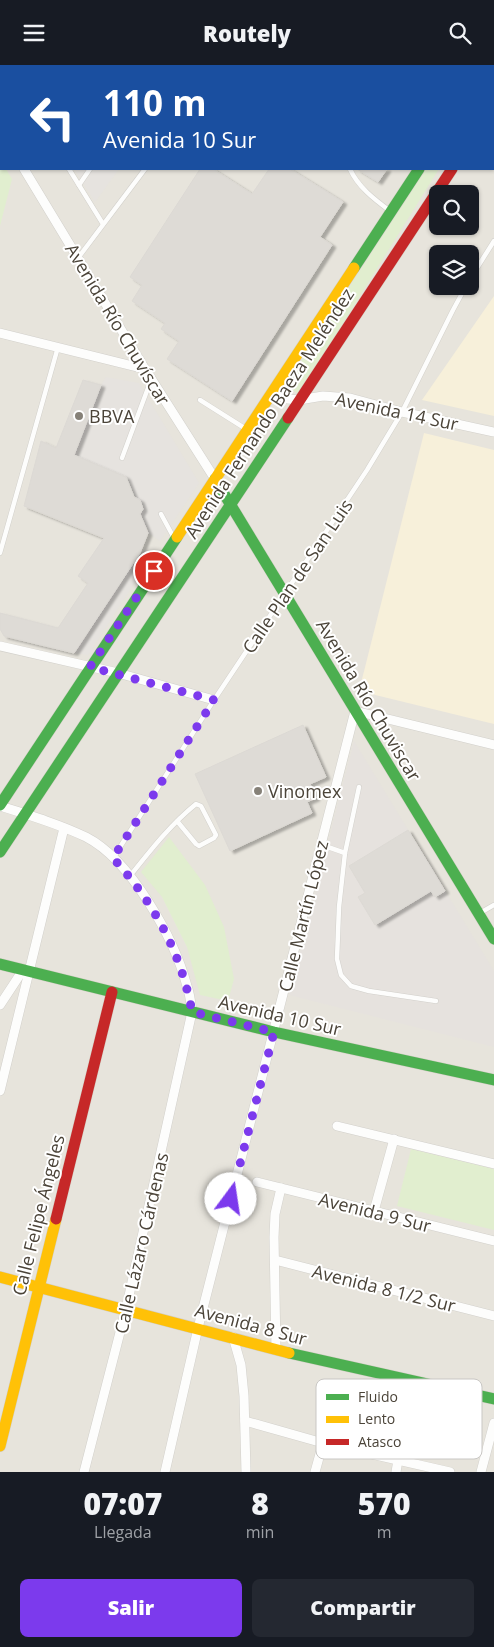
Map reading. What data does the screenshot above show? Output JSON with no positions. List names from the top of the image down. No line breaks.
{"streets":{"main road":["Avenida Fernando Baeza Meléndez","Avenida Río Chuviscar","Avenida 10 Sur","Calle Felipe Ángeles","Avenida 8 Sur"],"street":["Avenida Río Chuvíscar","Avenida 14 Sur","Calle Martín López","Avenida 9 Sur","Calle Lázaro Cárdenas","Avenida 8 1/2 Sur"],"lane":["Calle Plan de San Luis"]},"crossings":[["Avenida Río Chuvíscar","Avenida Fernando Baeza Meléndez"],["Avenida Río Chuvíscar","Avenida Río Chuviscar"],["Avenida 14 Sur","Avenida Fernando Baeza Meléndez"],["Avenida 14 Sur","Calle Plan de San Luis"],["Avenida Fernando Baeza Meléndez","Avenida Río Chuviscar"],["Calle Plan de San Luis","Avenida Río Chuviscar"],["Avenida Río Chuviscar","Calle Martín López"],["Calle Martín López","Avenida 10 Sur"],["Calle Martín López","Avenida 8 Sur"],["Avenida 10 Sur","Calle Felipe Ángeles"],["Avenida 10 Sur","Calle Lázaro Cárdenas"],["Calle Felipe Ángeles","Avenida 8 Sur"],["Calle Lázaro Cárdenas","Avenida 8 Sur"]],"places":["BBVA","Vinomex"],"legend":["Fluido","Lento","Atasco"],"page":{"header":"Routely","turn":["110 m","Avenida 10 Sur"],"eta":["07:07","Llegada","8","min","570","m"],"buttons":["Salir","Compartir"]}}
